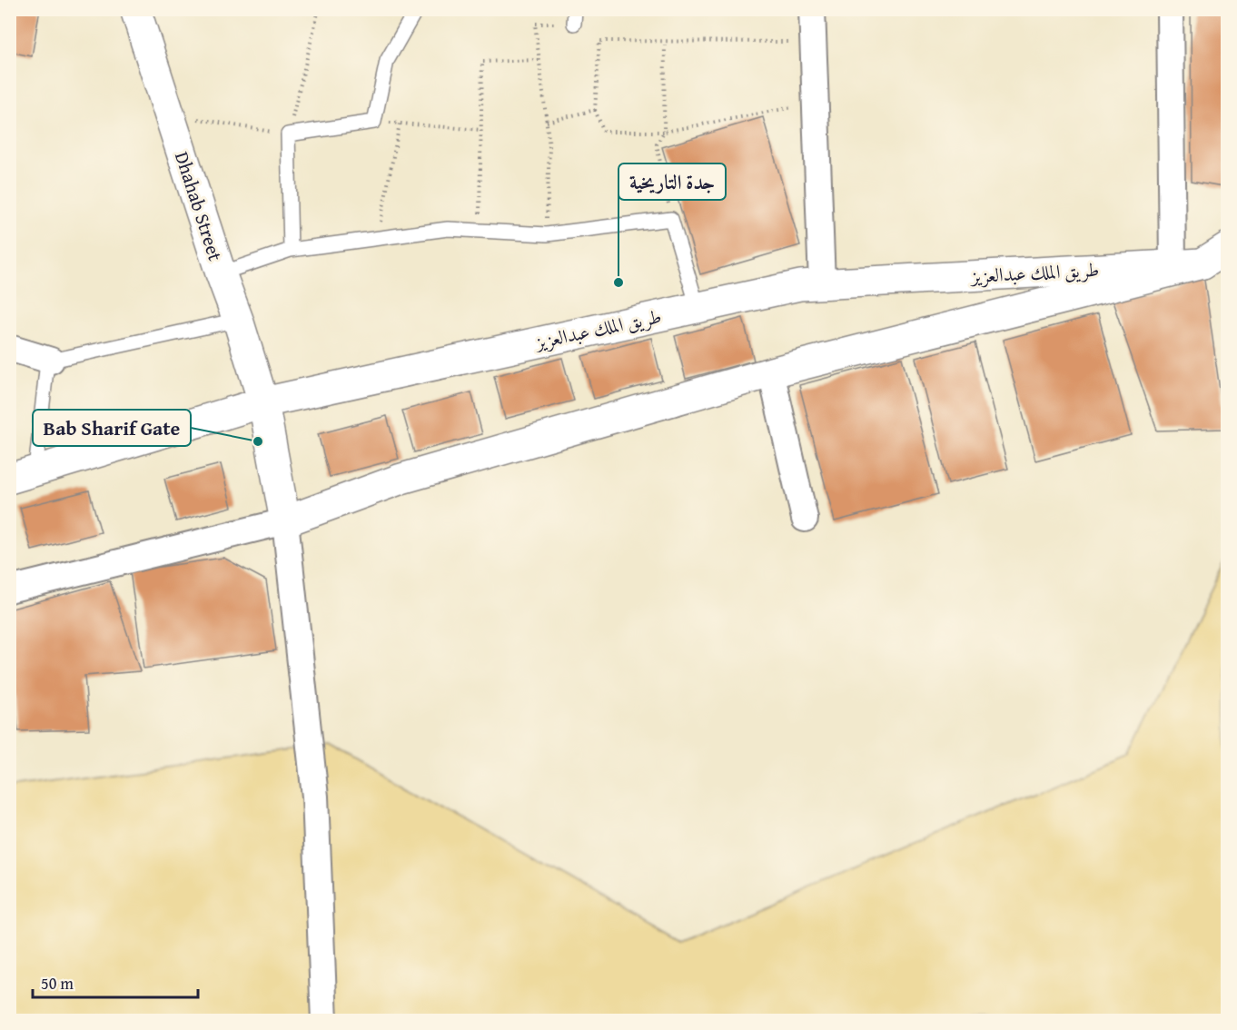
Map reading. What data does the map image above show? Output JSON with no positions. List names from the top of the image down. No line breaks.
{"streets":{"main road":["Dhahab Street","طريق الملك عبدالعزيز"]},"crossings":[["Dhahab Street","طريق الملك عبدالعزيز"]],"places":["جدة التاريخية","Bab Sharif Gate"],"scale_bar":"50 m"}
